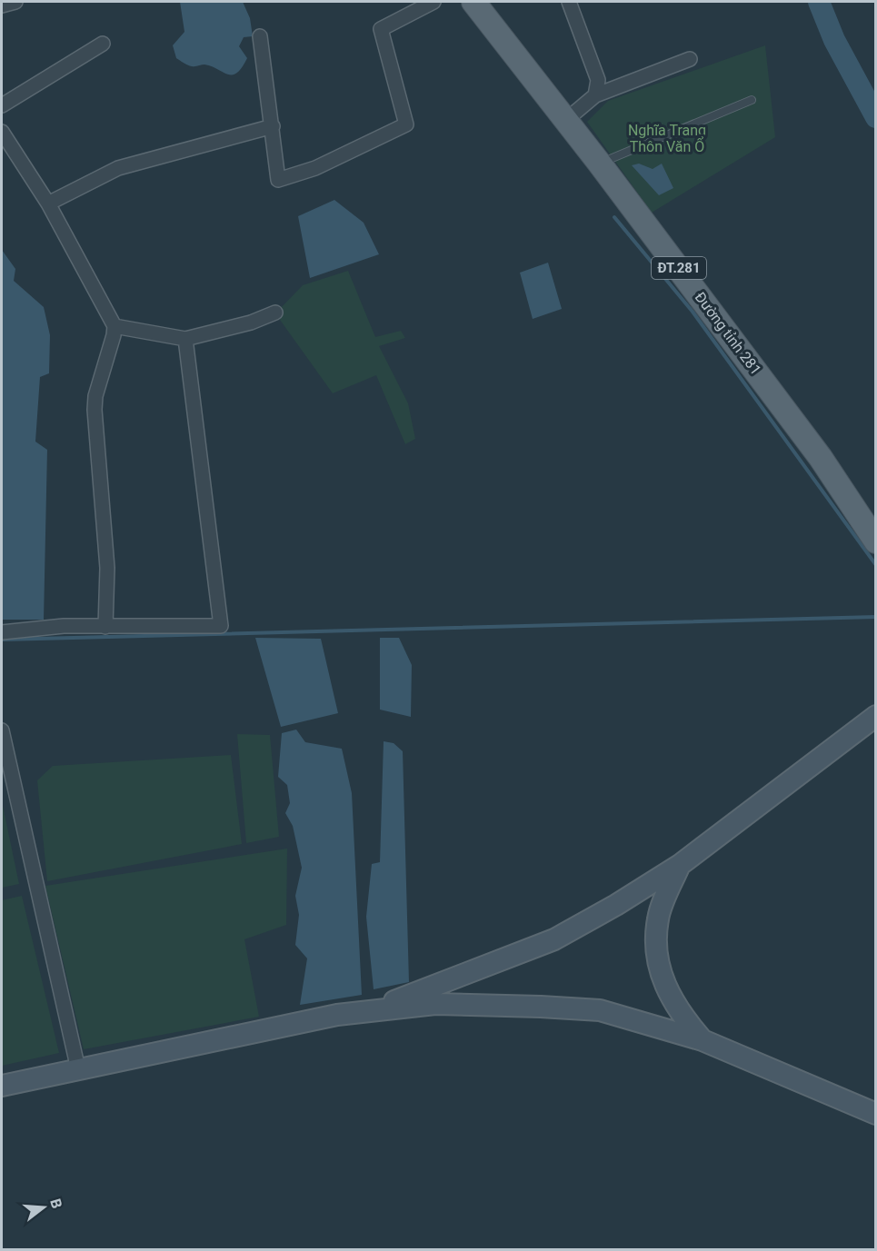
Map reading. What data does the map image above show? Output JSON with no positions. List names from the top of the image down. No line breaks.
{"streets":{"main road":["ĐT.281","Đường tỉnh 281"]},"parks":["Nghĩa Trang Thôn Văn Ổ"],"north":"right"}
